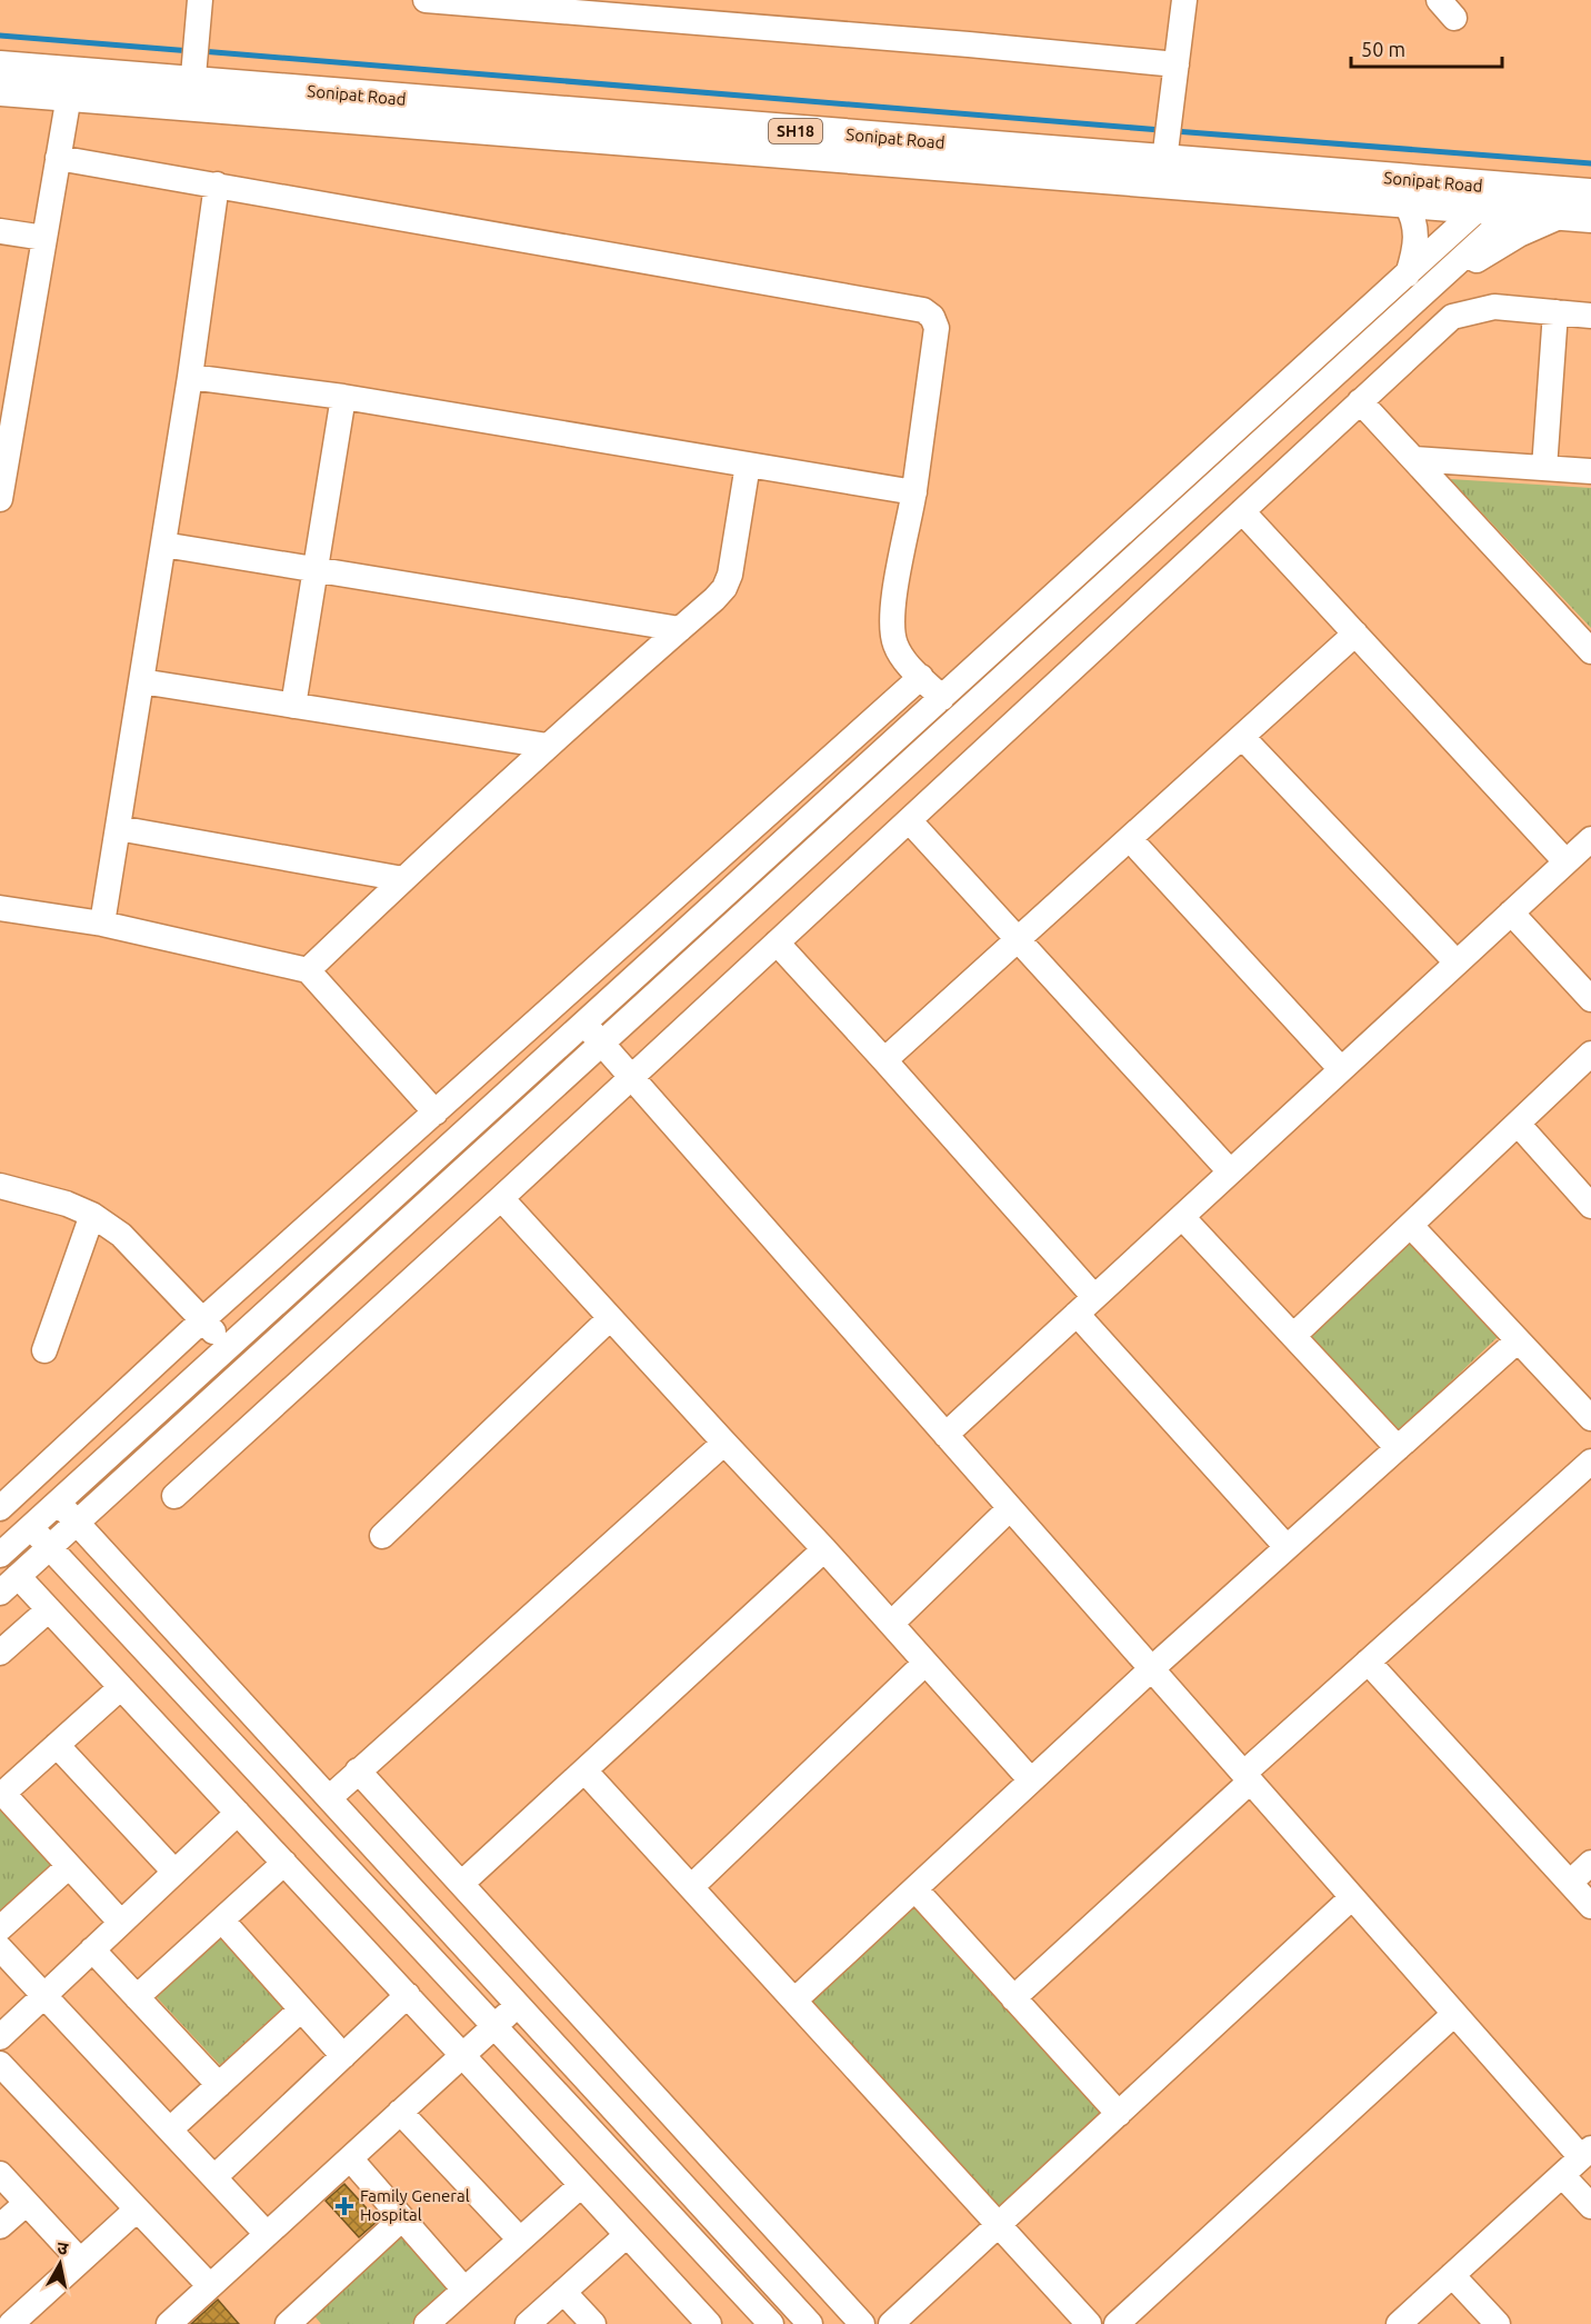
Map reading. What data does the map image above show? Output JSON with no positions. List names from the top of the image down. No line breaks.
{"streets":{"main road":["Sonipat Road","SH18"]},"places":{"health":["Family General Hospital"]},"scale_bar":"50 m","north":"top"}
